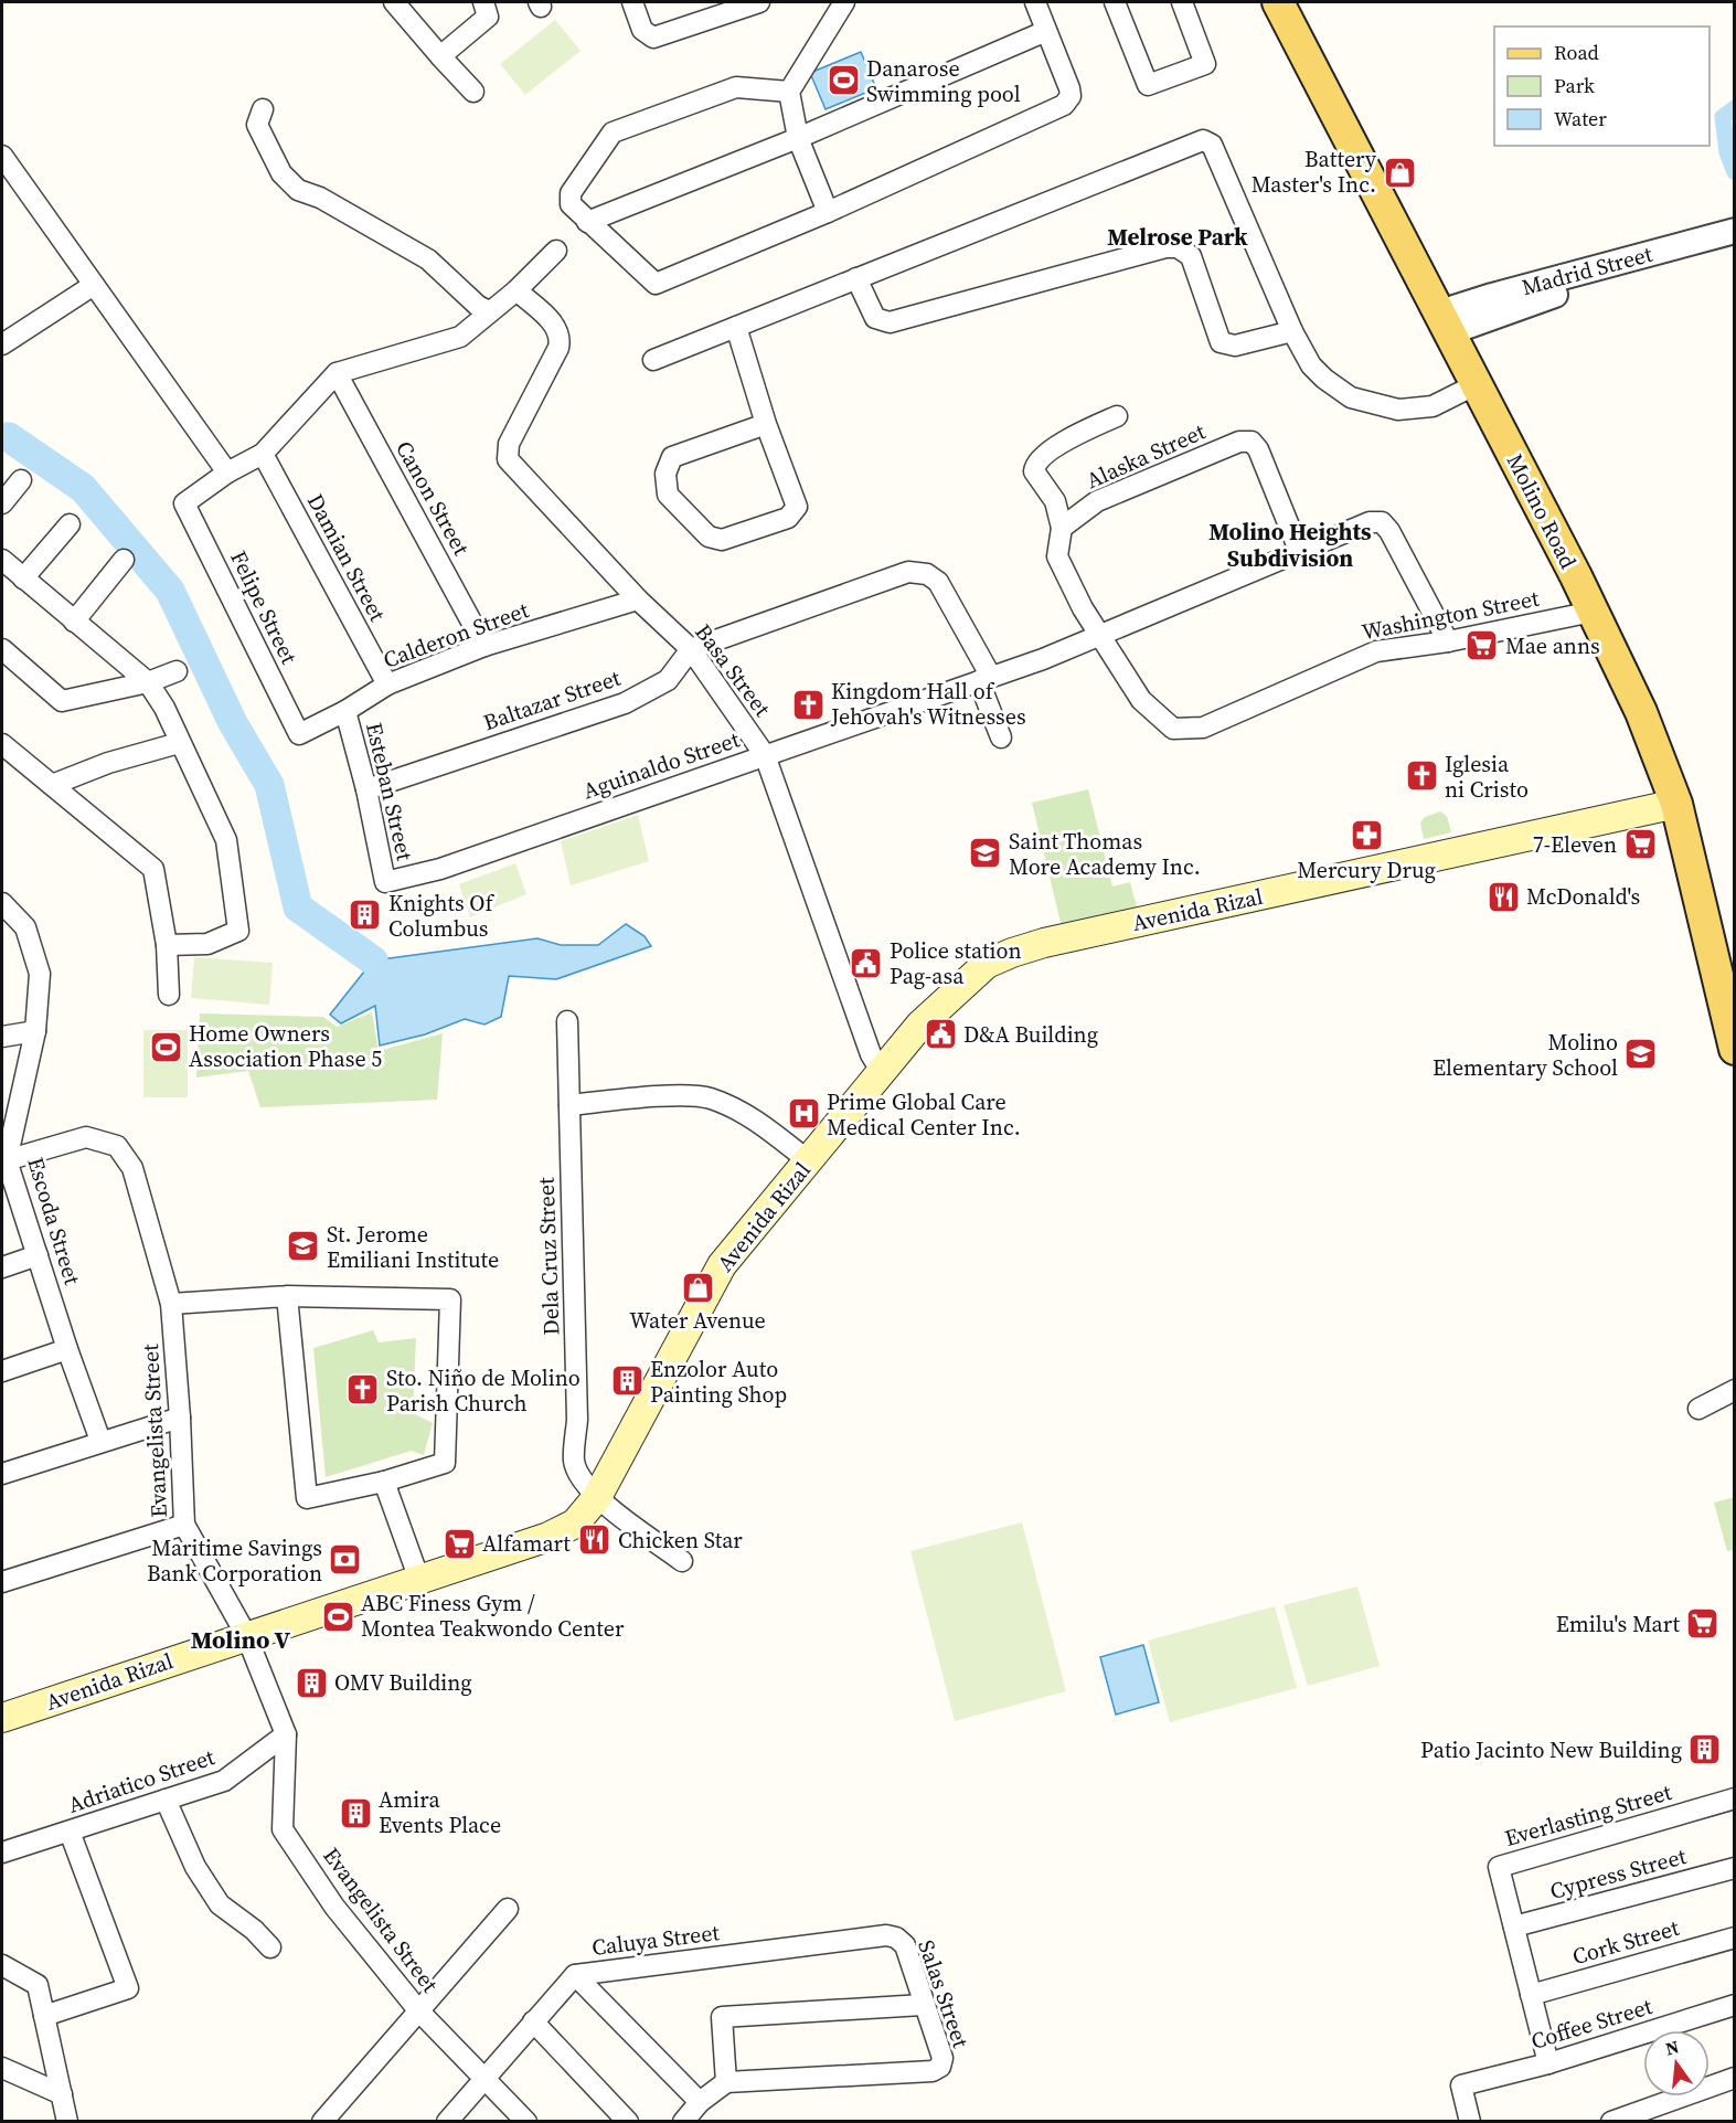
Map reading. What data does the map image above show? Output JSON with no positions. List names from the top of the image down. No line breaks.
{"streets":{"main road":["Molino Road","Avenida Rizal"],"street":["Madrid Street","Alaska Street","Canon Street","Damian Street","Felipe Street","Washington Street","Calderon Street","Basa Street","Baltazar Street","Aguinaldo Street","Esteban Street","Escoda Street","Dela Cruz Street","Evangelista Street","Adriatico Street","Everlasting Street","Cypress Street","Caluya Street","Cork Street","Salas Street","Coffee Street"]},"crossings":[["Madrid Street","Molino Road"],["Alaska Street","Aguinaldo Street"],["Canon Street","Calderon Street"],["Molino Road","Washington Street"],["Molino Road","Avenida Rizal"],["Damian Street","Calderon Street"],["Felipe Street","Calderon Street"],["Washington Street","Aguinaldo Street"],["Calderon Street","Basa Street"],["Calderon Street","Esteban Street"],["Basa Street","Baltazar Street"],["Basa Street","Aguinaldo Street"],["Basa Street","Avenida Rizal"],["Baltazar Street","Esteban Street"],["Aguinaldo Street","Esteban Street"],["Avenida Rizal","Dela Cruz Street"],["Avenida Rizal","Evangelista Street"],["Escoda Street","Evangelista Street"],["Evangelista Street","Adriatico Street"],["Evangelista Street","Caluya Street"],["Everlasting Street","Cypress Street"],["Everlasting Street","Cork Street"],["Everlasting Street","Coffee Street"],["Caluya Street","Salas Street"]],"districts":["Melrose Park","Molino Heights Subdivision","Molino V"],"places":{"sports":["Danarose Swimming pool","Home Owners Association Phase 5","ABC Finess Gym / Montea Teakwondo Center"],"shop":["Battery Master's Inc.","Water Avenue"],"supermarket":["Mae anns","7-Eleven","Alfamart","Emilu's Mart"],"church":["Kingdom Hall of Jehovah's Witnesses","Iglesia ni Cristo","Sto. Niño de Molino Parish Church"],"pharmacy":["Mercury Drug"],"school or university":["Saint Thomas More Academy Inc.","Molino Elementary School","St. Jerome Emiliani Institute"],"restaurant":["McDonald's","Chicken Star"],"building":["Knights Of Columbus","Enzolor Auto Painting Shop","OMV Building","Patio Jacinto New Building","Amira Events Place"],"public building":["Police station Pag-asa","D&A Building"],"hospital":["Prime Global Care Medical Center Inc."],"bank":["Maritime Savings Bank Corporation"]},"legend":["Road","Park","Water"],"north":"top"}
